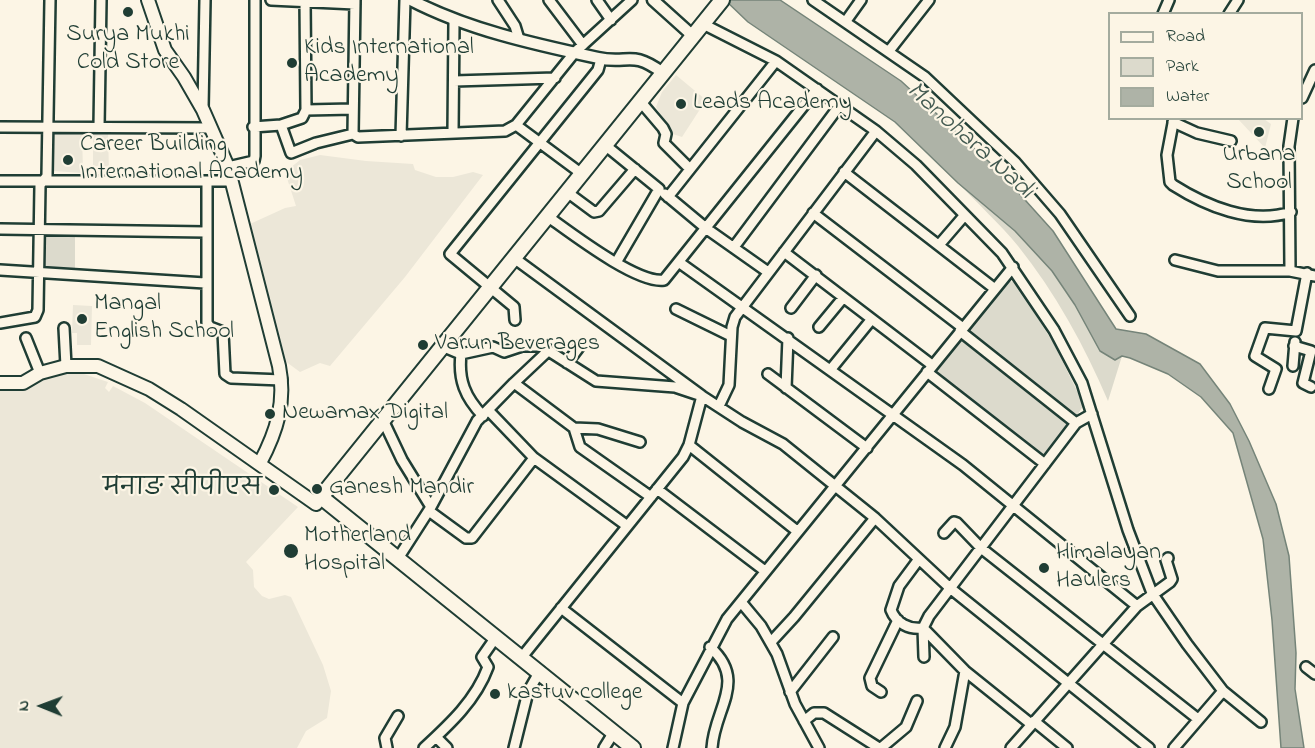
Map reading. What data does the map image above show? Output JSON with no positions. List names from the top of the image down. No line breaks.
{"water":["Manohara Nadi"],"places":["Surya Mukhi Cold Store","Kids International Academy","Leads Academy","Urbana School","Career Building International Academy","Mangal English School","Varun Beverages","Newamax Digital","Ganesh Mandir","मनाङ सीपीएस","Motherland Hospital","Himalayan Haulers","kastuv college"],"legend":["Road","Park","Water"],"north":"left"}
